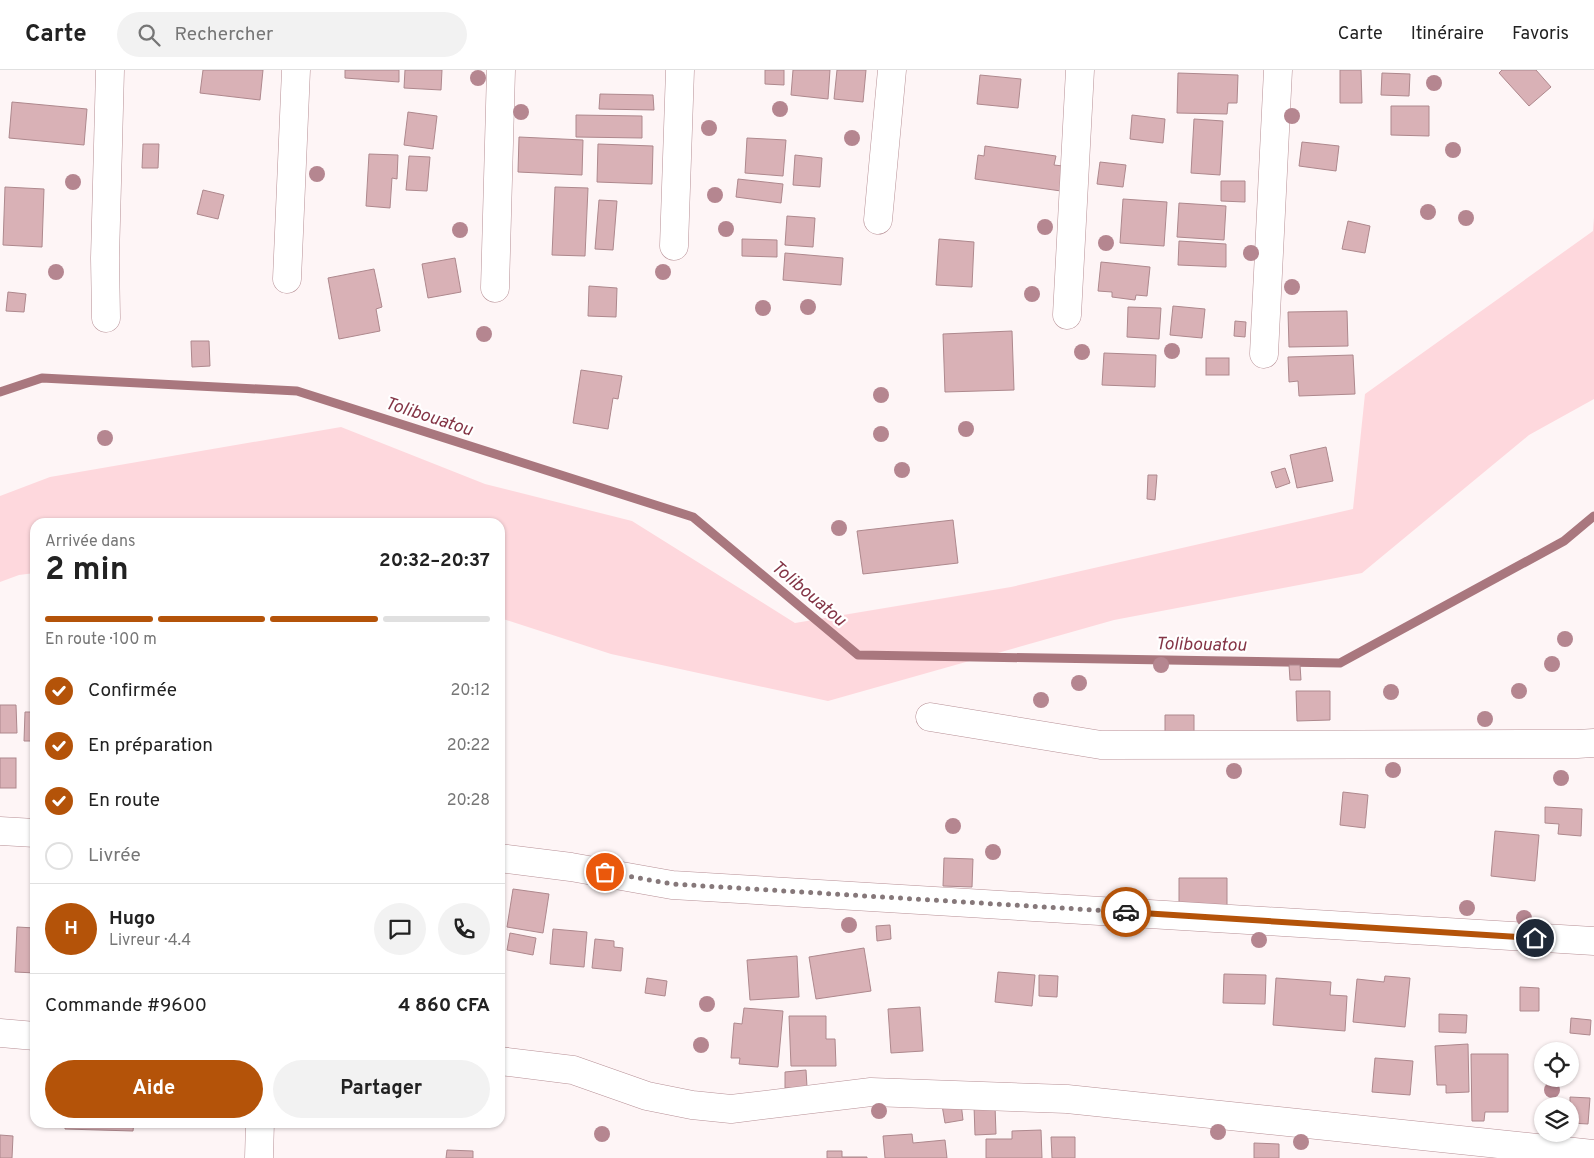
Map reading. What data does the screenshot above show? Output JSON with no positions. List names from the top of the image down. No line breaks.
{"water":["Tolibouatou"],"page":{"header":"Carte","search":"Rechercher","nav":["Carte","Itinéraire","Favoris"],"heading":["2 min","Arrivée dans","20:32–20:37"],"panel":["Hugo","Livreur · 4.4","Commande #9600","4 860 CFA"],"bar":"En route · 100 m","list":[["Confirmée","20:12"],["En préparation","20:22"],["En route","20:28"],"Livrée"],"round":"H","buttons":["Aide","Partager"]}}
